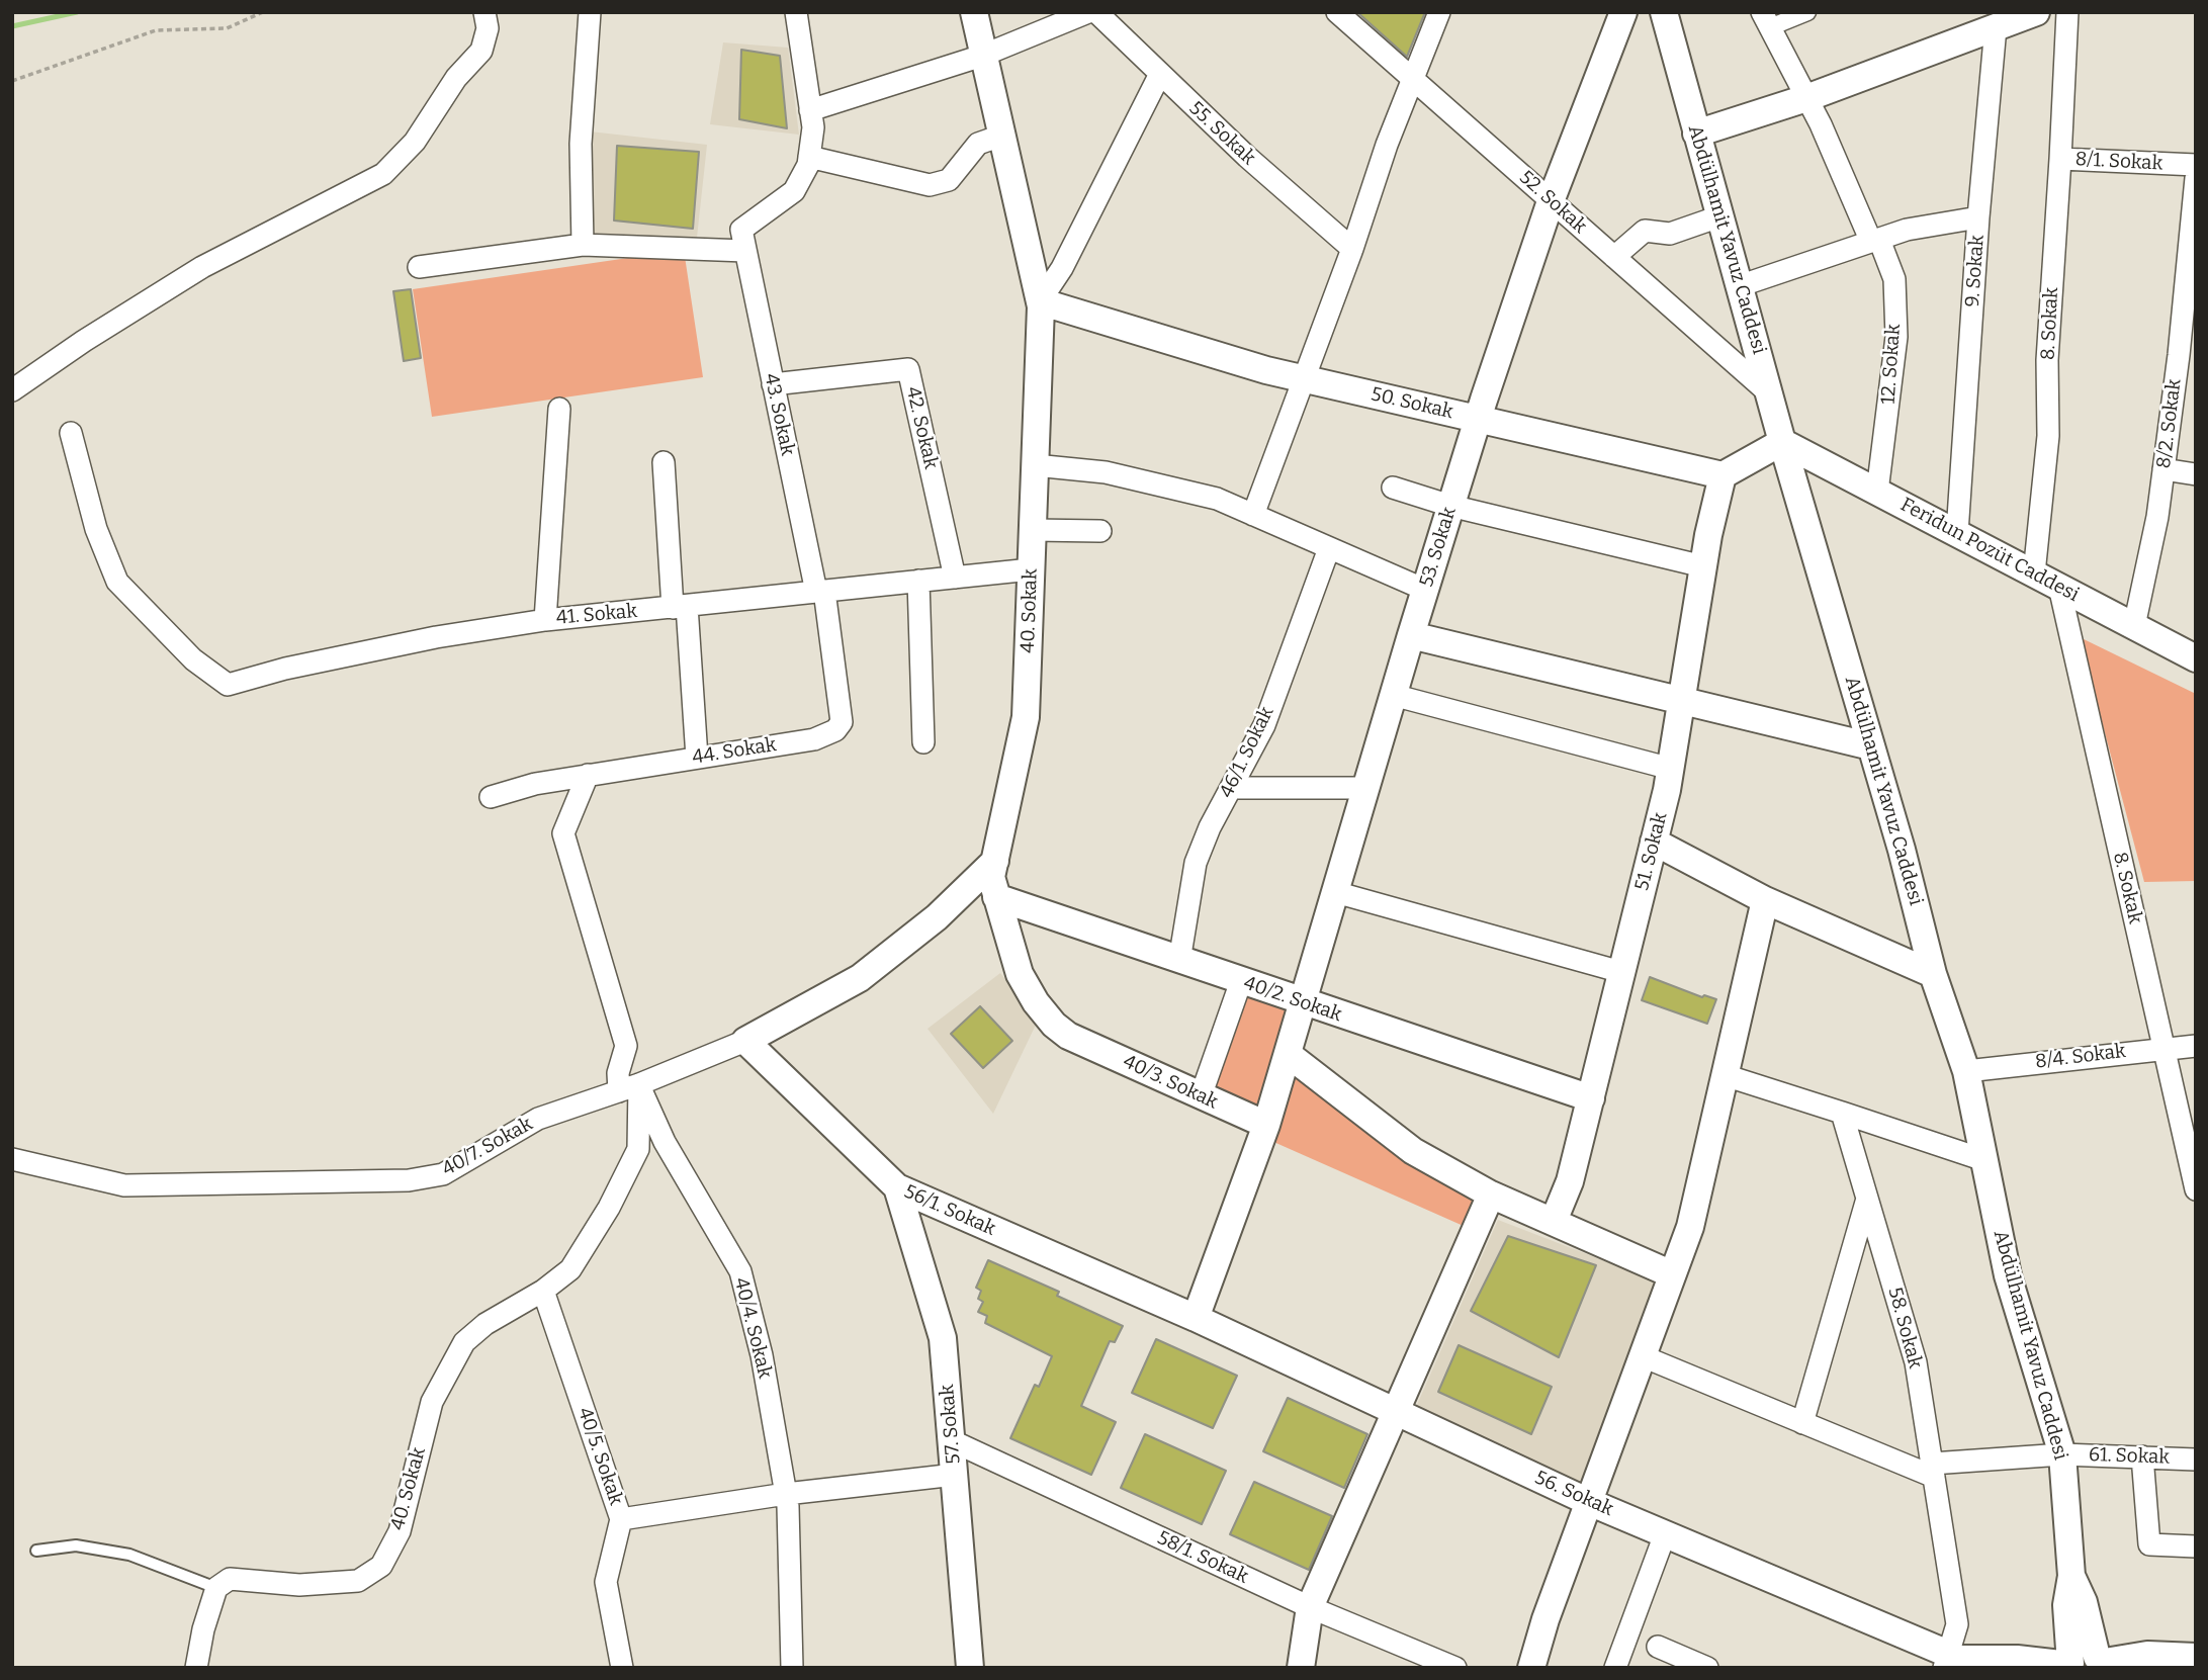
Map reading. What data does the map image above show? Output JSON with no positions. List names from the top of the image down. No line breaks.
{"streets":{"street":["55. Sokak","8/1. Sokak","52. Sokak","Abdülhamit Yavuz Caddesi","9. Sokak","8. Sokak","12. Sokak","50. Sokak","43. Sokak","8/2. Sokak","42. Sokak","53. Sokak","Feridun Pozüt Caddesi","40. Sokak","41. Sokak","44. Sokak","46/1. Sokak","51. Sokak","40/2. Sokak","8/4. Sokak","40/3. Sokak","40/7. Sokak","56/1. Sokak","40/4. Sokak","58. Sokak","57. Sokak","40/5. Sokak","61. Sokak","56. Sokak","58/1. Sokak"]},"crossings":[["8/1. Sokak","8. Sokak"],["52. Sokak","Abdülhamit Yavuz Caddesi"],["52. Sokak","53. Sokak"],["Abdülhamit Yavuz Caddesi","9. Sokak"],["Abdülhamit Yavuz Caddesi","Feridun Pozüt Caddesi"],["Abdülhamit Yavuz Caddesi","8/4. Sokak"],["Abdülhamit Yavuz Caddesi","61. Sokak"],["Abdülhamit Yavuz Caddesi","56. Sokak"],["9. Sokak","12. Sokak"],["9. Sokak","Feridun Pozüt Caddesi"],["8. Sokak","Feridun Pozüt Caddesi"],["8. Sokak","8/4. Sokak"],["12. Sokak","Feridun Pozüt Caddesi"],["50. Sokak","53. Sokak"],["50. Sokak","40. Sokak"],["50. Sokak","51. Sokak"],["43. Sokak","42. Sokak"],["43. Sokak","41. Sokak"],["43. Sokak","44. Sokak"],["8/2. Sokak","Feridun Pozüt Caddesi"],["42. Sokak","41. Sokak"],["53. Sokak","40/2. Sokak"],["53. Sokak","40/3. Sokak"],["40. Sokak","41. Sokak"],["40. Sokak","40/3. Sokak"],["40. Sokak","40/5. Sokak"],["41. Sokak","44. Sokak"],["46/1. Sokak","40/2. Sokak"],["51. Sokak","40/2. Sokak"],["40/2. Sokak","40/3. Sokak"],["40/7. Sokak","40/4. Sokak"],["56/1. Sokak","57. Sokak"],["56/1. Sokak","56. Sokak"],["58. Sokak","61. Sokak"],["58. Sokak","56. Sokak"],["57. Sokak","58/1. Sokak"]]}
